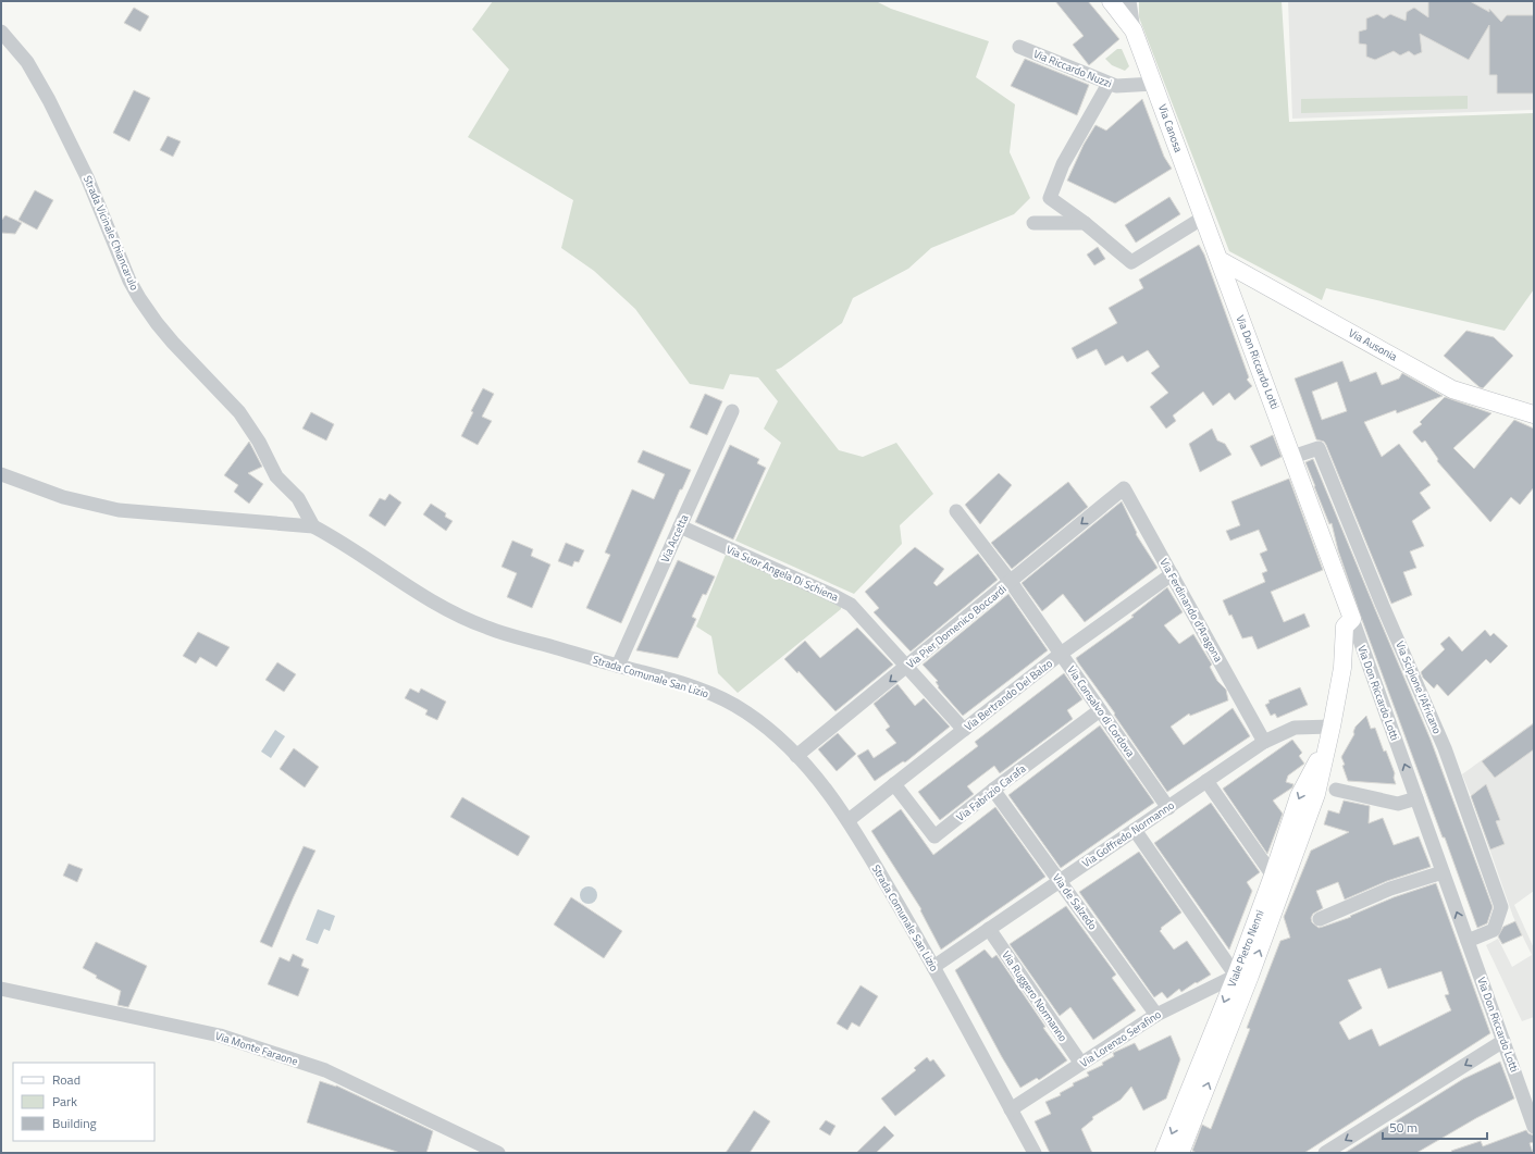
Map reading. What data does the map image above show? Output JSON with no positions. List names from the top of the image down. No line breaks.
{"streets":{"main road":["Via Canosa","Via Ausonia","Via Don Riccardo Lotti","Viale Pietro Nenni"],"street":["Via Riccardo Nuzzi","Strada Vicinale Chiancarulo","Via Accetta","Via Suor Angela Di Schiena","Via Ferdinando d'Aragona","Via Pier Domenico Boccardi","Strada Comunale San Lizio","Via Scipione l'Africano","Via Bertrando Del Balzo","Via Consalvo di Cordova","Via Fabrizio Carafa","Via Goffredo Normanno","Via de Salzedo","Via Ruggero Normanno","Via Lorenzo Serafino","Via Monte Faraone"]},"crossings":[["Via Riccardo Nuzzi","Via Canosa"],["Via Canosa","Via Ausonia"],["Via Canosa","Via Don Riccardo Lotti"],["Strada Vicinale Chiancarulo","Strada Comunale San Lizio"],["Via Ausonia","Via Don Riccardo Lotti"],["Via Don Riccardo Lotti","Via Scipione l'Africano"],["Via Don Riccardo Lotti","Viale Pietro Nenni"],["Via Accetta","Via Suor Angela Di Schiena"],["Via Accetta","Strada Comunale San Lizio"],["Via Suor Angela Di Schiena","Via Pier Domenico Boccardi"],["Via Suor Angela Di Schiena","Via Bertrando Del Balzo"],["Via Ferdinando d'Aragona","Via Pier Domenico Boccardi"],["Via Ferdinando d'Aragona","Via Bertrando Del Balzo"],["Via Ferdinando d'Aragona","Via Goffredo Normanno"],["Via Pier Domenico Boccardi","Strada Comunale San Lizio"],["Via Pier Domenico Boccardi","Via Consalvo di Cordova"],["Strada Comunale San Lizio","Via Bertrando Del Balzo"],["Strada Comunale San Lizio","Via Goffredo Normanno"],["Strada Comunale San Lizio","Via Lorenzo Serafino"],["Via Bertrando Del Balzo","Via Consalvo di Cordova"],["Via Bertrando Del Balzo","Via Fabrizio Carafa"],["Via Consalvo di Cordova","Via Fabrizio Carafa"],["Via Consalvo di Cordova","Via Goffredo Normanno"],["Via Fabrizio Carafa","Via de Salzedo"],["Via Goffredo Normanno","Via de Salzedo"],["Via Goffredo Normanno","Viale Pietro Nenni"],["Via Goffredo Normanno","Via Ruggero Normanno"],["Via de Salzedo","Via Lorenzo Serafino"],["Viale Pietro Nenni","Via Lorenzo Serafino"],["Via Ruggero Normanno","Via Lorenzo Serafino"]],"one_way":["Via Pier Domenico Boccardi"],"legend":["Road","Park","Building"],"scale_bar":"50 m"}
